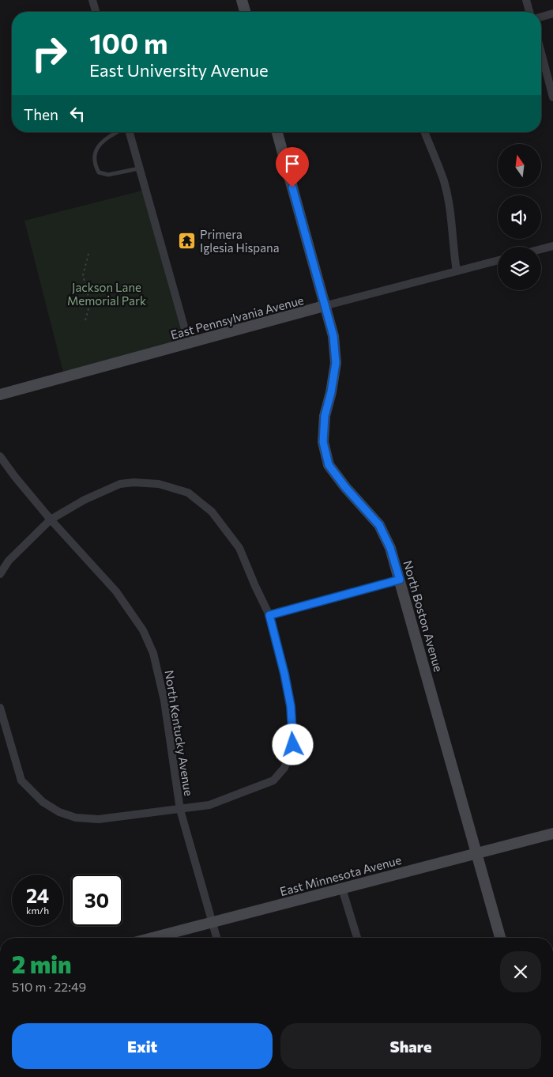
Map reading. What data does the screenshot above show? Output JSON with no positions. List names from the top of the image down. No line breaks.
{"streets":{"street":["East Pennsylvania Avenue","North Boston Avenue","North Kentucky Avenue","East Minnesota Avenue"]},"crossings":[["East Pennsylvania Avenue","North Boston Avenue"],["North Boston Avenue","East Minnesota Avenue"],["North Kentucky Avenue","East Minnesota Avenue"]],"parks":["Jackson Lane Memorial Park"],"places":{"temple":["Primera Iglesia Hispana"]},"north":"top","page":{"turn":["100 m","East University Avenue"],"then":"Then","speed":"24 km/h","limit":"30","heading":["2 min","510 m · 22:49"],"buttons":["Exit","Share"]}}
